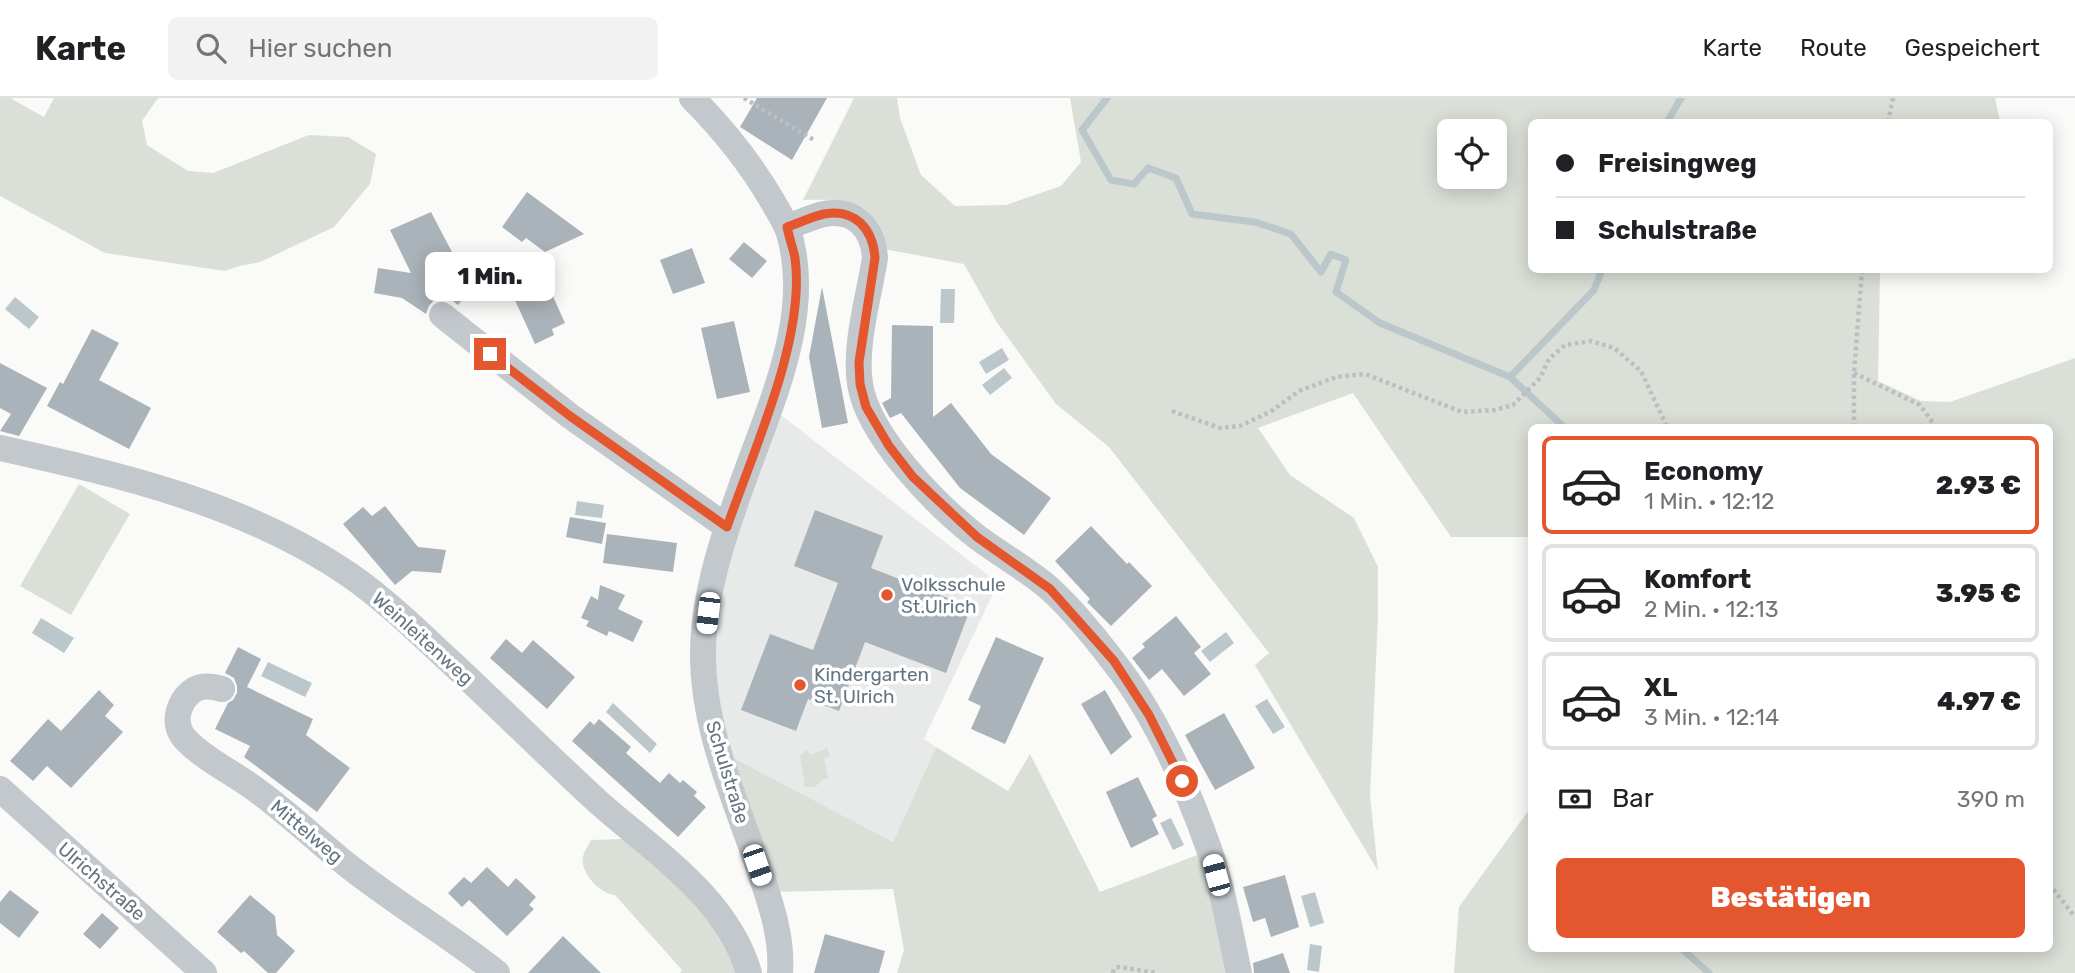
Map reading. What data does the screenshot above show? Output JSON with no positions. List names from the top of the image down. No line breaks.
{"streets":{"street":["Weinleitenweg","Schulstraße","Mittelweg","Ulrichstraße"]},"places":["Volksschule St.Ulrich","Kindergarten St. Ulrich"],"page":{"header":"Karte","search":"Hier suchen","nav":["Karte","Route","Gespeichert"],"banner":["Freisingweg","Schulstraße"],"bubble":"1 Min.","list":[{"name":"Economy","note":"1 Min. · 12:12","value":"2.93 €"},{"name":"Komfort","note":"2 Min. · 12:13","value":"3.95 €"},{"name":"XL","note":"3 Min. · 12:14","value":"4.97 €"}],"pay":["Bar","390 m"],"buttons":"Bestätigen"}}
